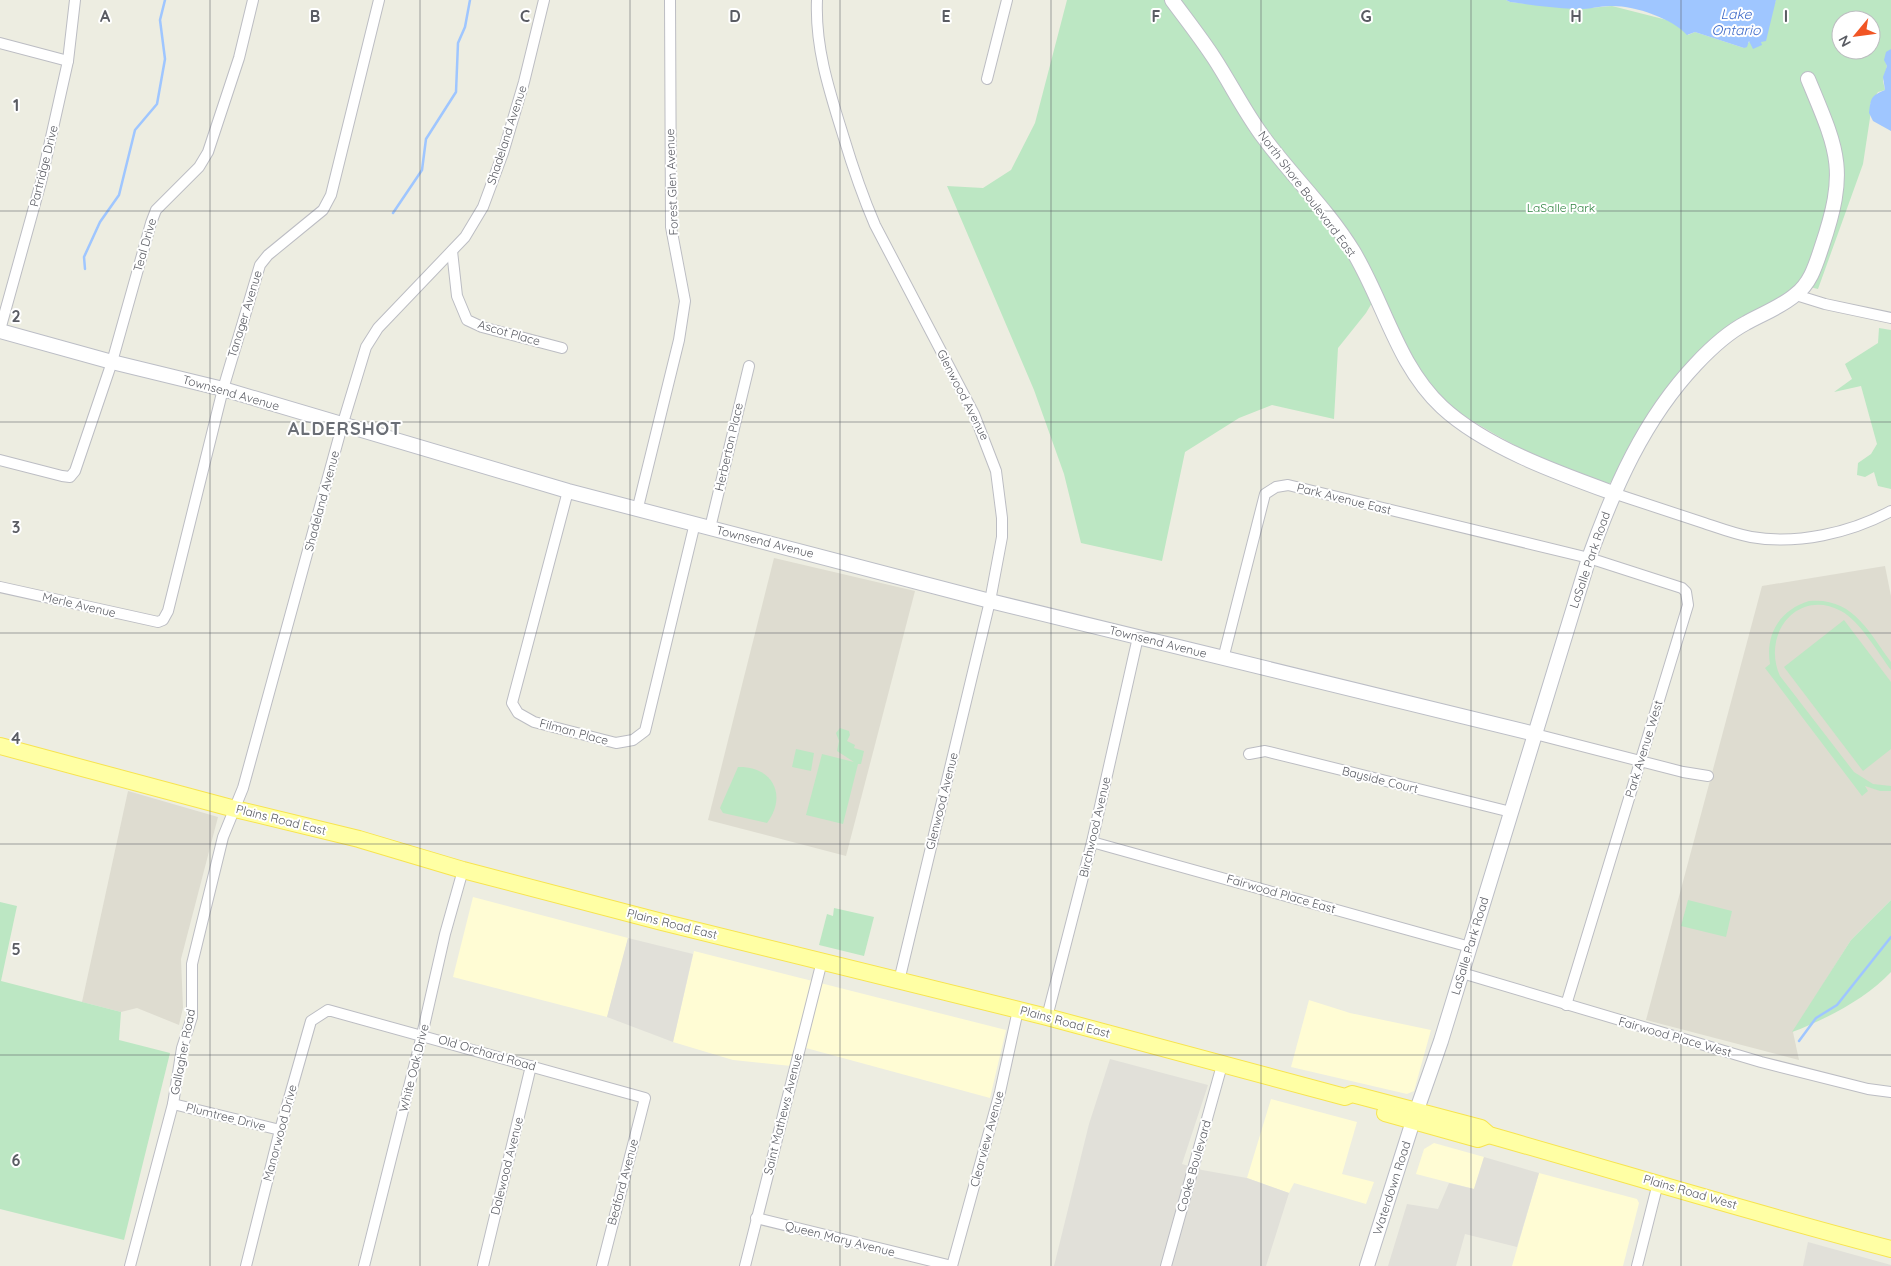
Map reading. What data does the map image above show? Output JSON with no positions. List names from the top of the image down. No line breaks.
{"streets":{"main road":["Plains Road East","Plains Road West"],"street":["Shadeland Avenue","Partridge Drive","Forest Glen Avenue","North Shore Boulevard East","Teal Drive","Tanager Avenue","Ascot Place","Townsend Avenue","Glenwood Avenue","Herberton Place","Park Avenue East","LaSalle Park Road","Merle Avenue","Filman Place","Park Avenue West","Bayside Court","Birchwood Avenue","Fairwood Place East","Fairwood Place West","Gallagher Road","Old Orchard Road","White Oak Drive","Saint Mathews Avenue","Plumtree Drive","Manorwood Drive","Clearview Avenue","Dalewood Avenue","Cooke Boulevard","Bedford Avenue","Waterdown Road","Queen Mary Avenue"]},"crossings":[["Shadeland Avenue","Ascot Place"],["Shadeland Avenue","Townsend Avenue"],["Shadeland Avenue","Plains Road East"],["Shadeland Avenue","Gallagher Road"],["Partridge Drive","Townsend Avenue"],["Forest Glen Avenue","Townsend Avenue"],["North Shore Boulevard East","LaSalle Park Road"],["Teal Drive","Townsend Avenue"],["Tanager Avenue","Townsend Avenue"],["Tanager Avenue","Merle Avenue"],["Townsend Avenue","Glenwood Avenue"],["Townsend Avenue","Herberton Place"],["Townsend Avenue","Park Avenue East"],["Townsend Avenue","LaSalle Park Road"],["Townsend Avenue","Filman Place"],["Townsend Avenue","Birchwood Avenue"],["Glenwood Avenue","Plains Road East"],["Park Avenue East","LaSalle Park Road"],["Park Avenue East","Park Avenue West"],["LaSalle Park Road","Park Avenue West"],["LaSalle Park Road","Bayside Court"],["LaSalle Park Road","Plains Road East"],["LaSalle Park Road","Fairwood Place East"],["LaSalle Park Road","Fairwood Place West"],["LaSalle Park Road","Waterdown Road"],["LaSalle Park Road","Plains Road West"],["Park Avenue West","Fairwood Place West"],["Plains Road East","Birchwood Avenue"],["Plains Road East","Gallagher Road"],["Plains Road East","White Oak Drive"],["Plains Road East","Saint Mathews Avenue"],["Plains Road East","Clearview Avenue"],["Plains Road East","Cooke Boulevard"],["Plains Road East","Waterdown Road"],["Plains Road East","Plains Road West"],["Birchwood Avenue","Fairwood Place East"],["Gallagher Road","Plumtree Drive"],["Old Orchard Road","White Oak Drive"],["Old Orchard Road","Manorwood Drive"],["Old Orchard Road","Dalewood Avenue"],["Old Orchard Road","Bedford Avenue"],["Saint Mathews Avenue","Queen Mary Avenue"],["Plumtree Drive","Manorwood Drive"],["Clearview Avenue","Queen Mary Avenue"],["Waterdown Road","Plains Road West"]],"districts":["ALDERSHOT"],"water":["Lake Ontario"],"parks":["LaSalle Park"],"north":"bottom left","grid":{"columns":["A","B","C","D","E","F","G","H","I"],"rows":["1","2","3","4","5","6"]}}
